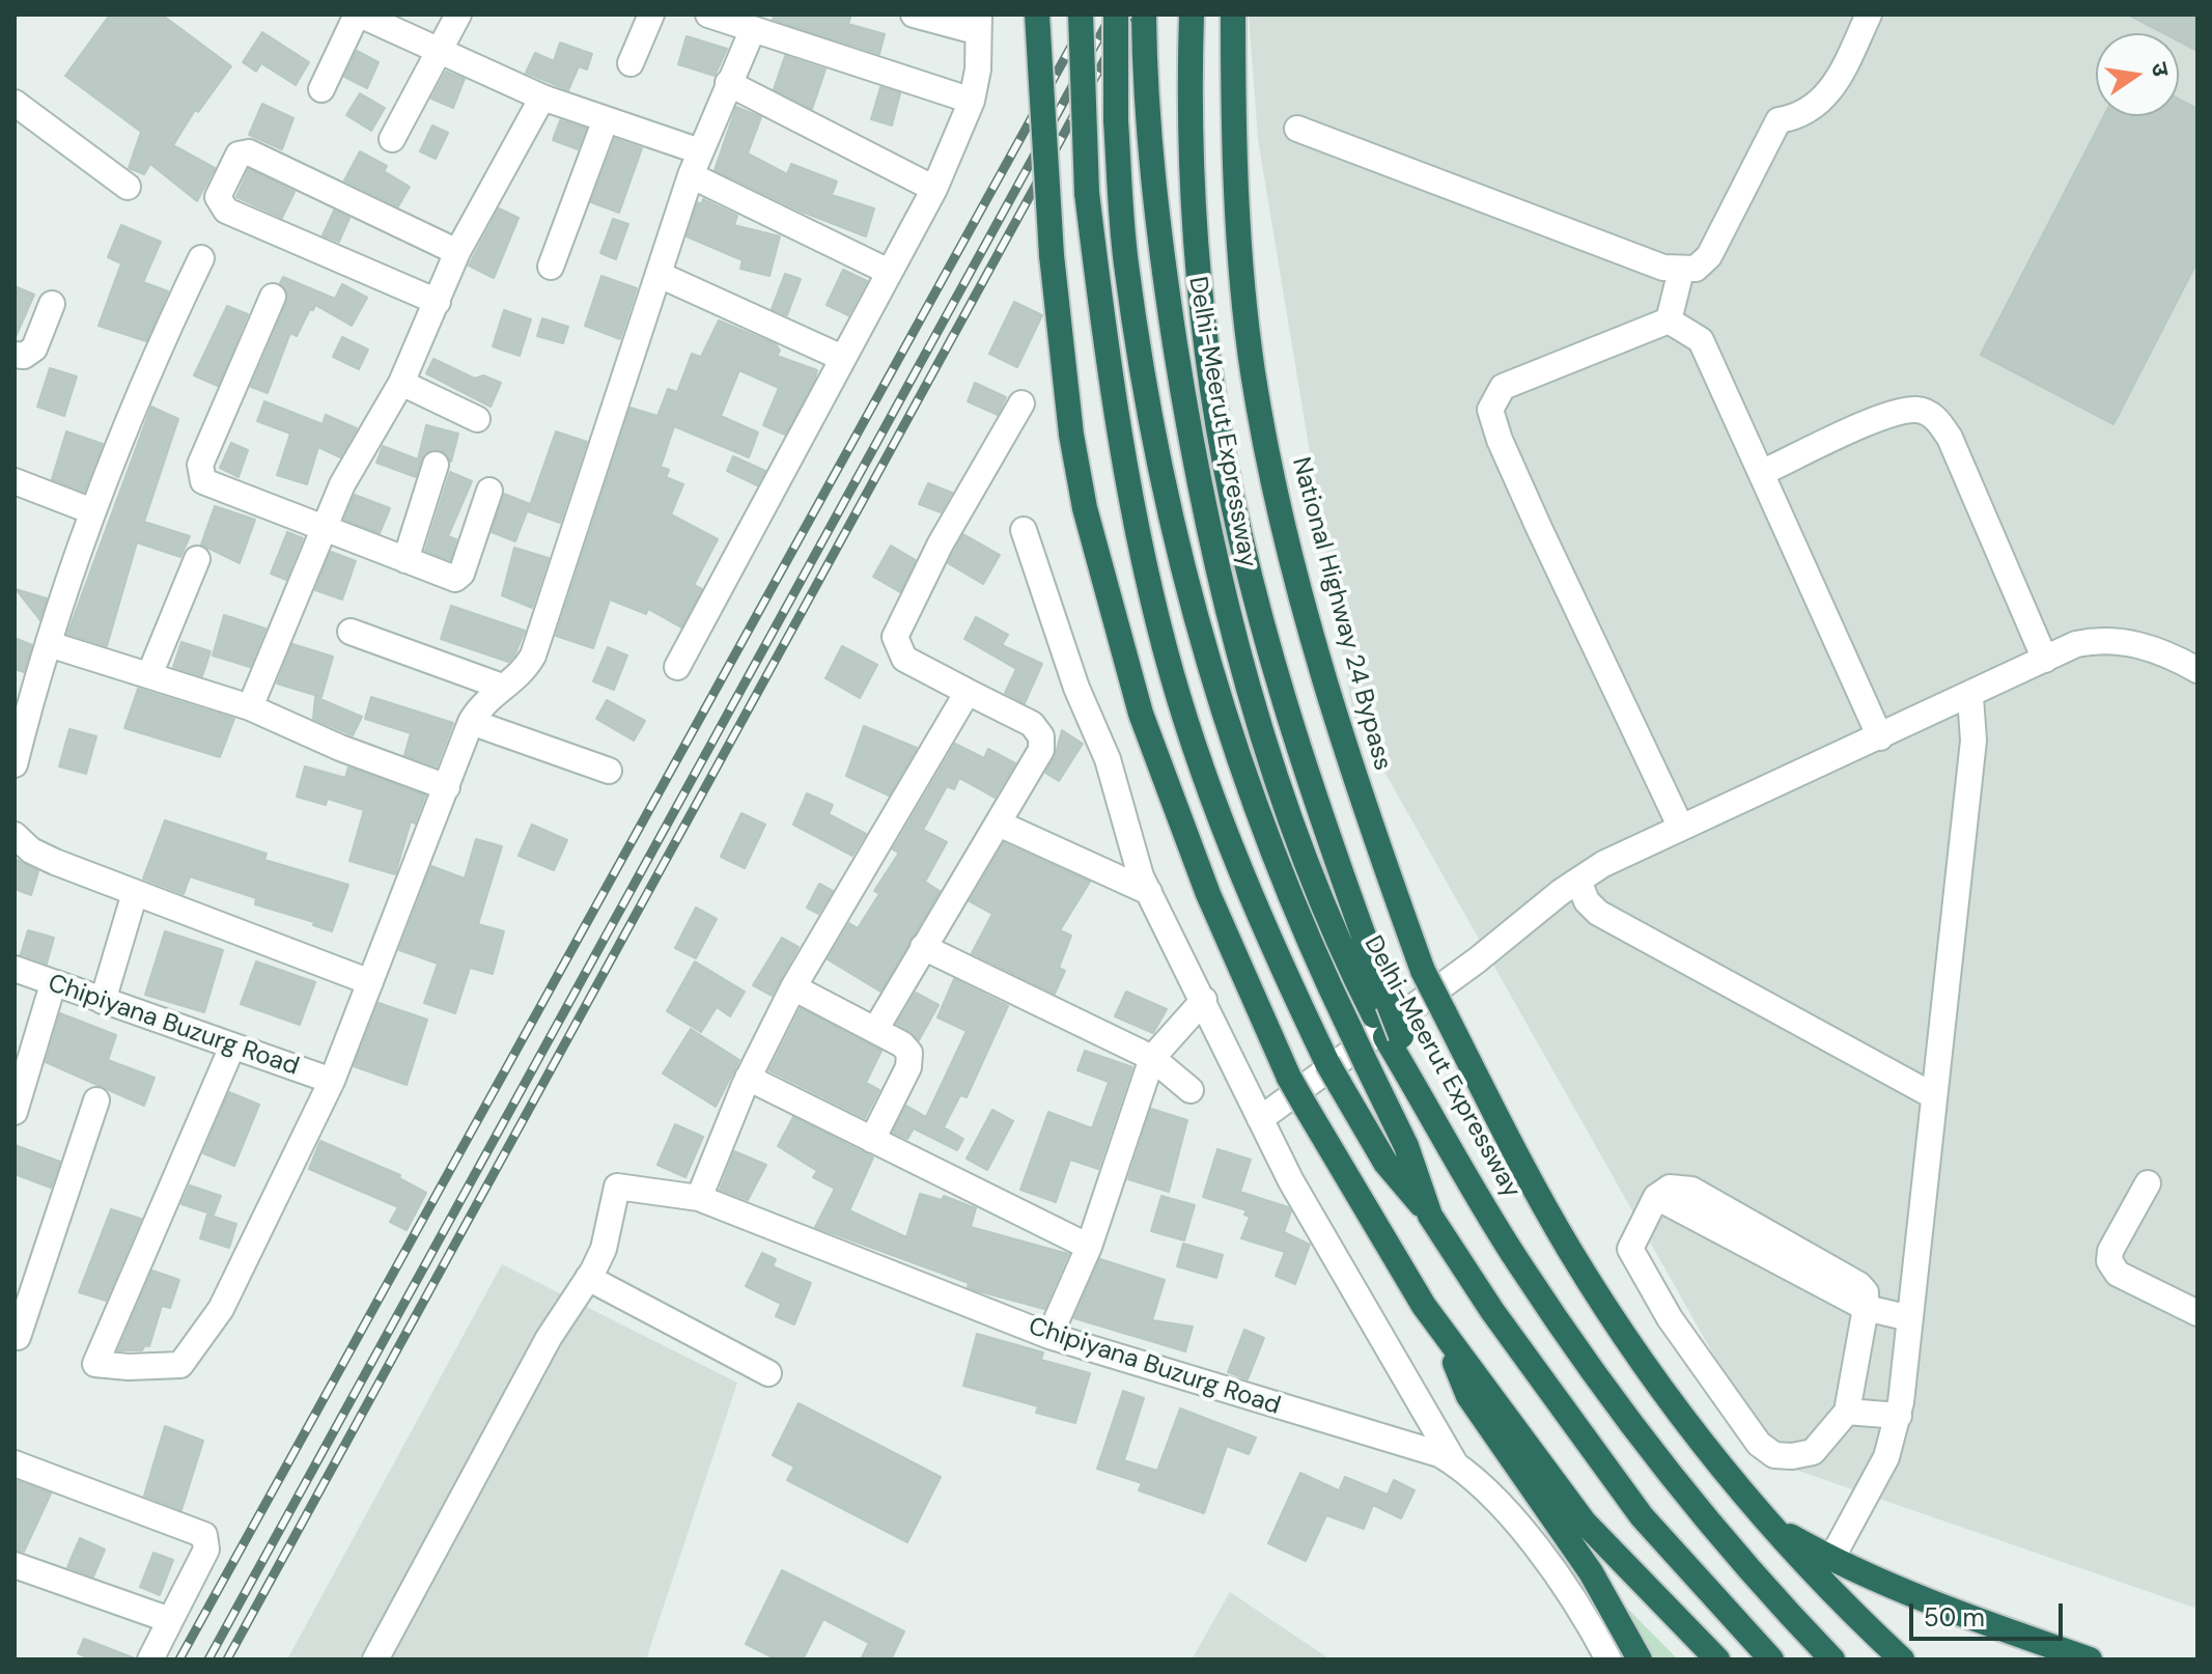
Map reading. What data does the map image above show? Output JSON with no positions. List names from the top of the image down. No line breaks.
{"streets":{"highway":["Delhi-Meerut Expressway","National Highway 24 Bypass"],"street":["Chipiyana Buzurg Road"]},"scale_bar":"50 m","north":"right"}
